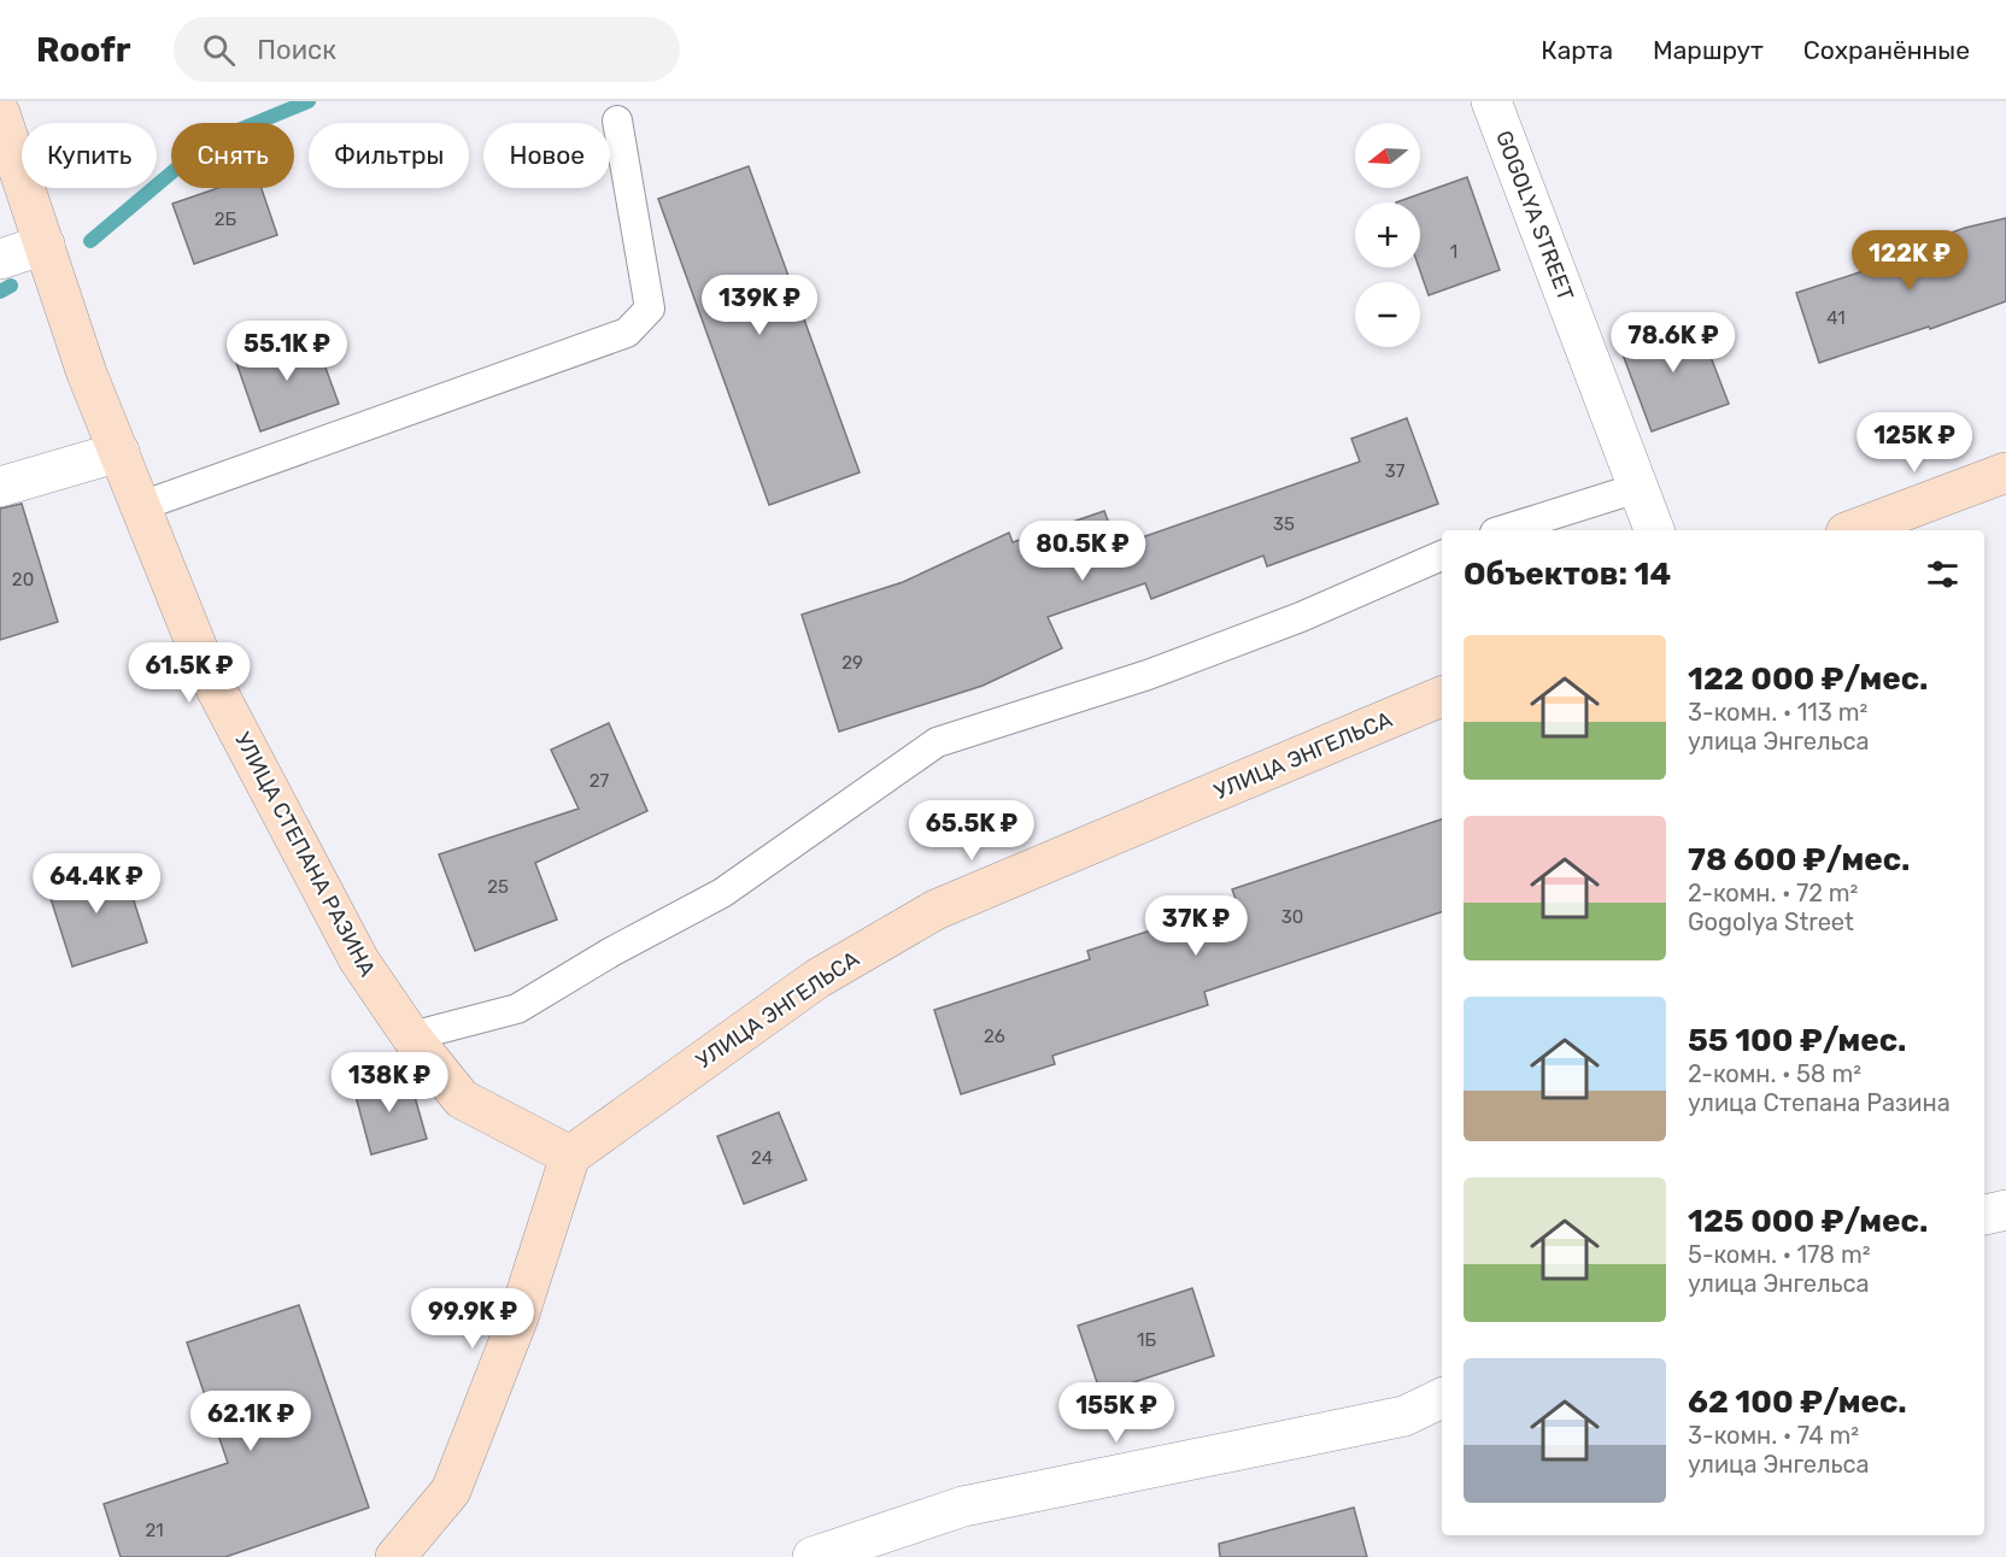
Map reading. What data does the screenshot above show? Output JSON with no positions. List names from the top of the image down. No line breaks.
{"streets":{"street":["GOGOLYA STREET","УЛИЦА ЭНГЕЛЬСА","УЛИЦА СТЕПАНА РАЗИНА"]},"crossings":[["УЛИЦА ЭНГЕЛЬСА","УЛИЦА СТЕПАНА РАЗИНА"]],"house_numbers":["2Б","1","41","37","35","20","29","27","25","30","26","24","1Б","21"],"north":"left","page":{"header":"Roofr","search":"Поиск","nav":["Карта","Маршрут","Сохранённые"],"map_buttons":["+","−"],"chip":["Купить","Снять","Фильтры","Новое"],"price":["122K ₽","139K ₽","78.6K ₽","55.1K ₽","125K ₽","80.5K ₽","61.5K ₽","65.5K ₽","64.4K ₽","37K ₽","138K ₽","99.9K ₽","155K ₽","62.1K ₽"],"heading":"Объектов: 14","list":[{"name":"122 000 ₽/мес.","note":"3-комн. · 113 m² · улица Энгельса"},{"name":"78 600 ₽/мес.","note":"2-комн. · 72 m² · Gogolya Street"},{"name":"55 100 ₽/мес.","note":"2-комн. · 58 m² · улица Степана Разина"},{"name":"125 000 ₽/мес.","note":"5-комн. · 178 m² · улица Энгельса"},{"name":"62 100 ₽/мес.","note":"3-комн. · 74 m² · улица Энгельса"}]}}
